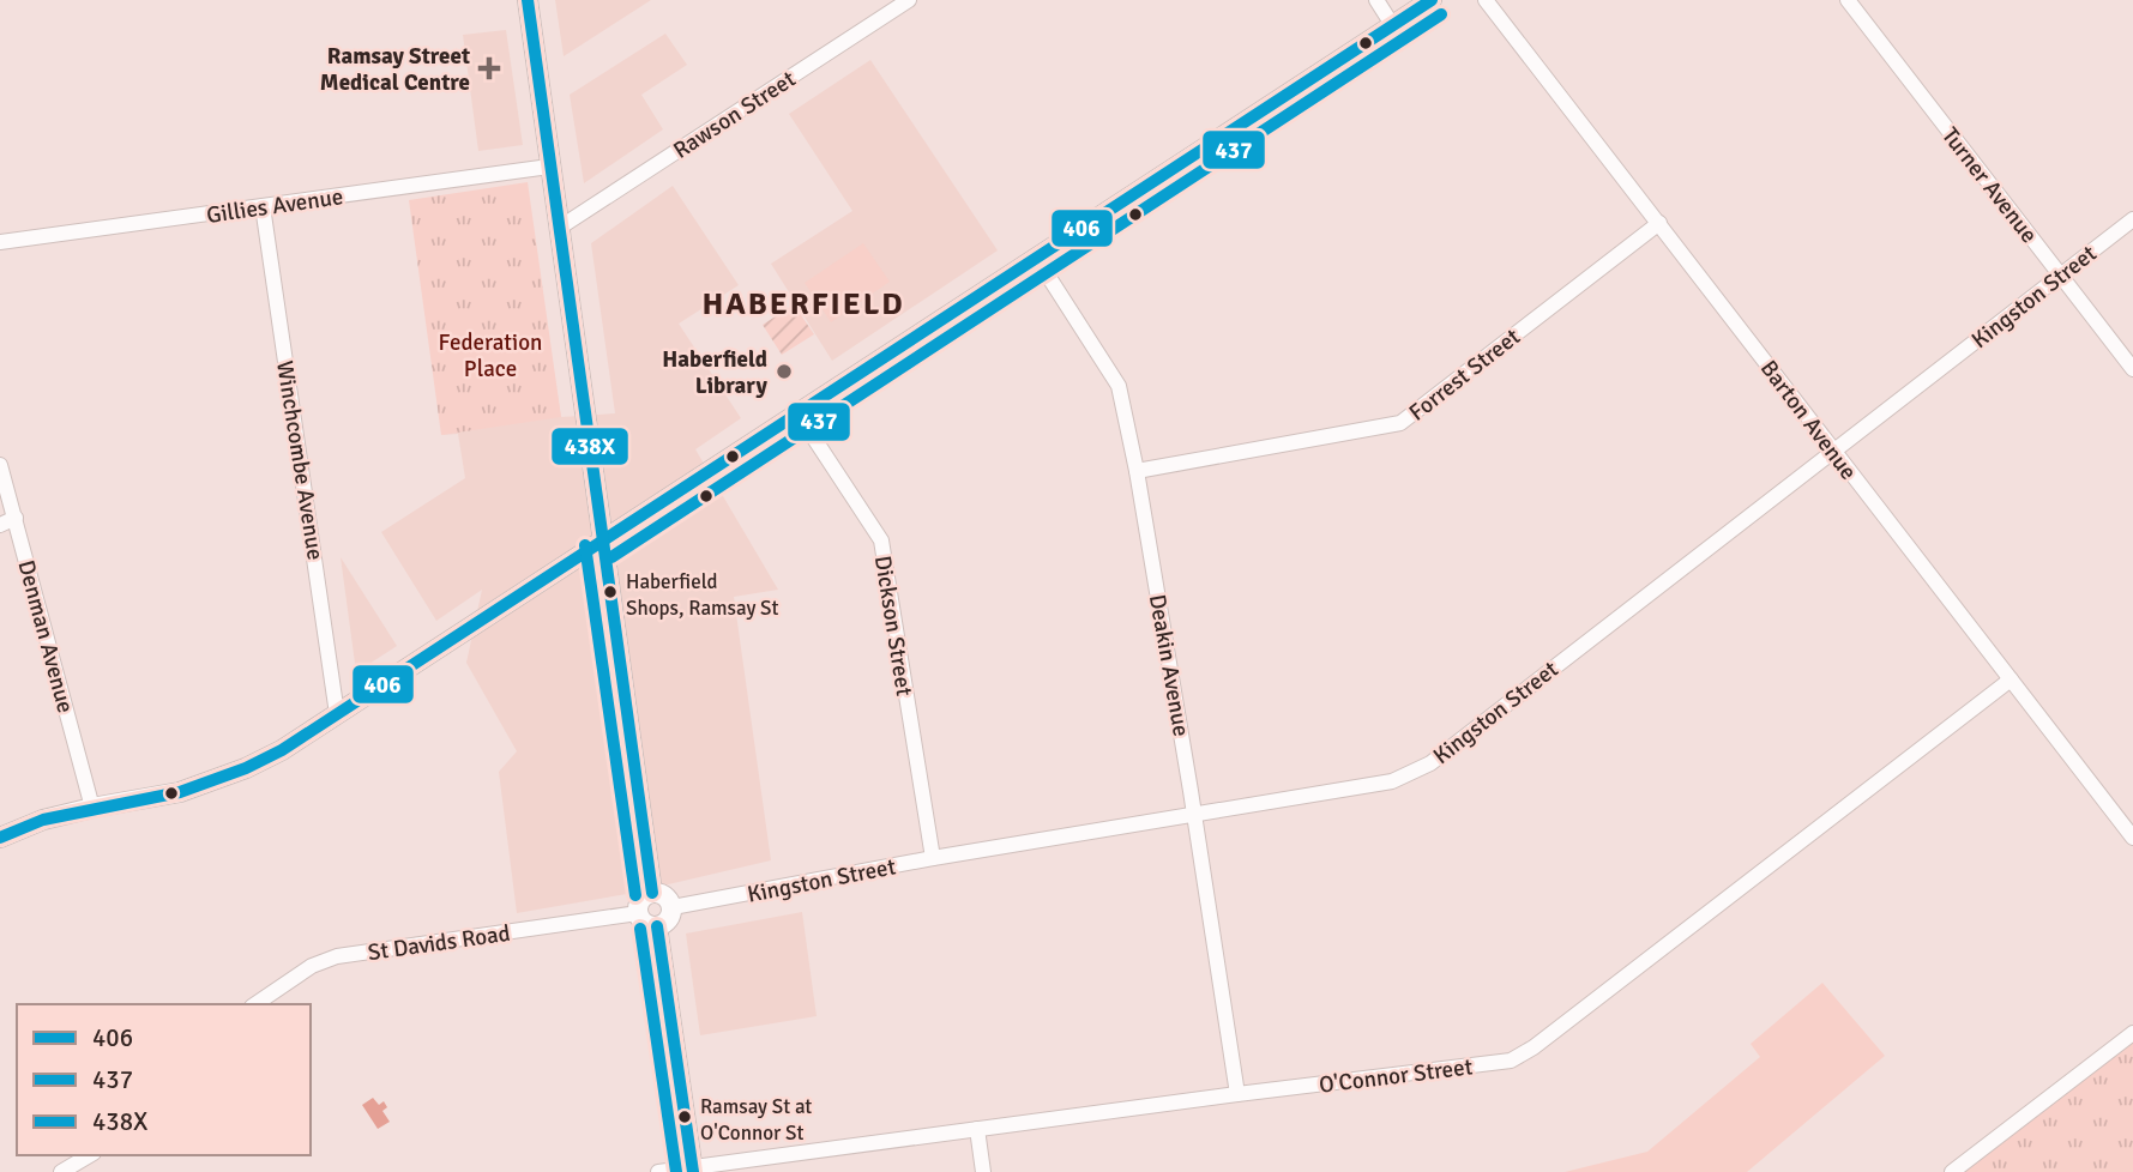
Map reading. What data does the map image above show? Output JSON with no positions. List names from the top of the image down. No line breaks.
{"streets":{"street":["Rawson Street","Turner Avenue","Gillies Avenue","Kingston Street","Forrest Street","Barton Avenue","Winchcombe Avenue","Dickson Street","Denman Avenue","Deakin Avenue","St Davids Road","O'Connor Street"]},"crossings":[["Turner Avenue","Kingston Street"],["Gillies Avenue","Winchcombe Avenue"],["Kingston Street","Barton Avenue"],["Kingston Street","Dickson Street"],["Kingston Street","Deakin Avenue"],["Kingston Street","St Davids Road"],["Forrest Street","Barton Avenue"],["Forrest Street","Deakin Avenue"],["Barton Avenue","O'Connor Street"],["Deakin Avenue","O'Connor Street"]],"districts":["HABERFIELD"],"parks":["Federation Place"],"places":{"health":["Ramsay Street Medical Centre"],"other":["Haberfield Library","Haberfield Shops, Ramsay St","Ramsay St at O'Connor St"]},"lines":["transit line 406","transit line 438X","transit line 437"],"legend":["406","437","438X"]}
